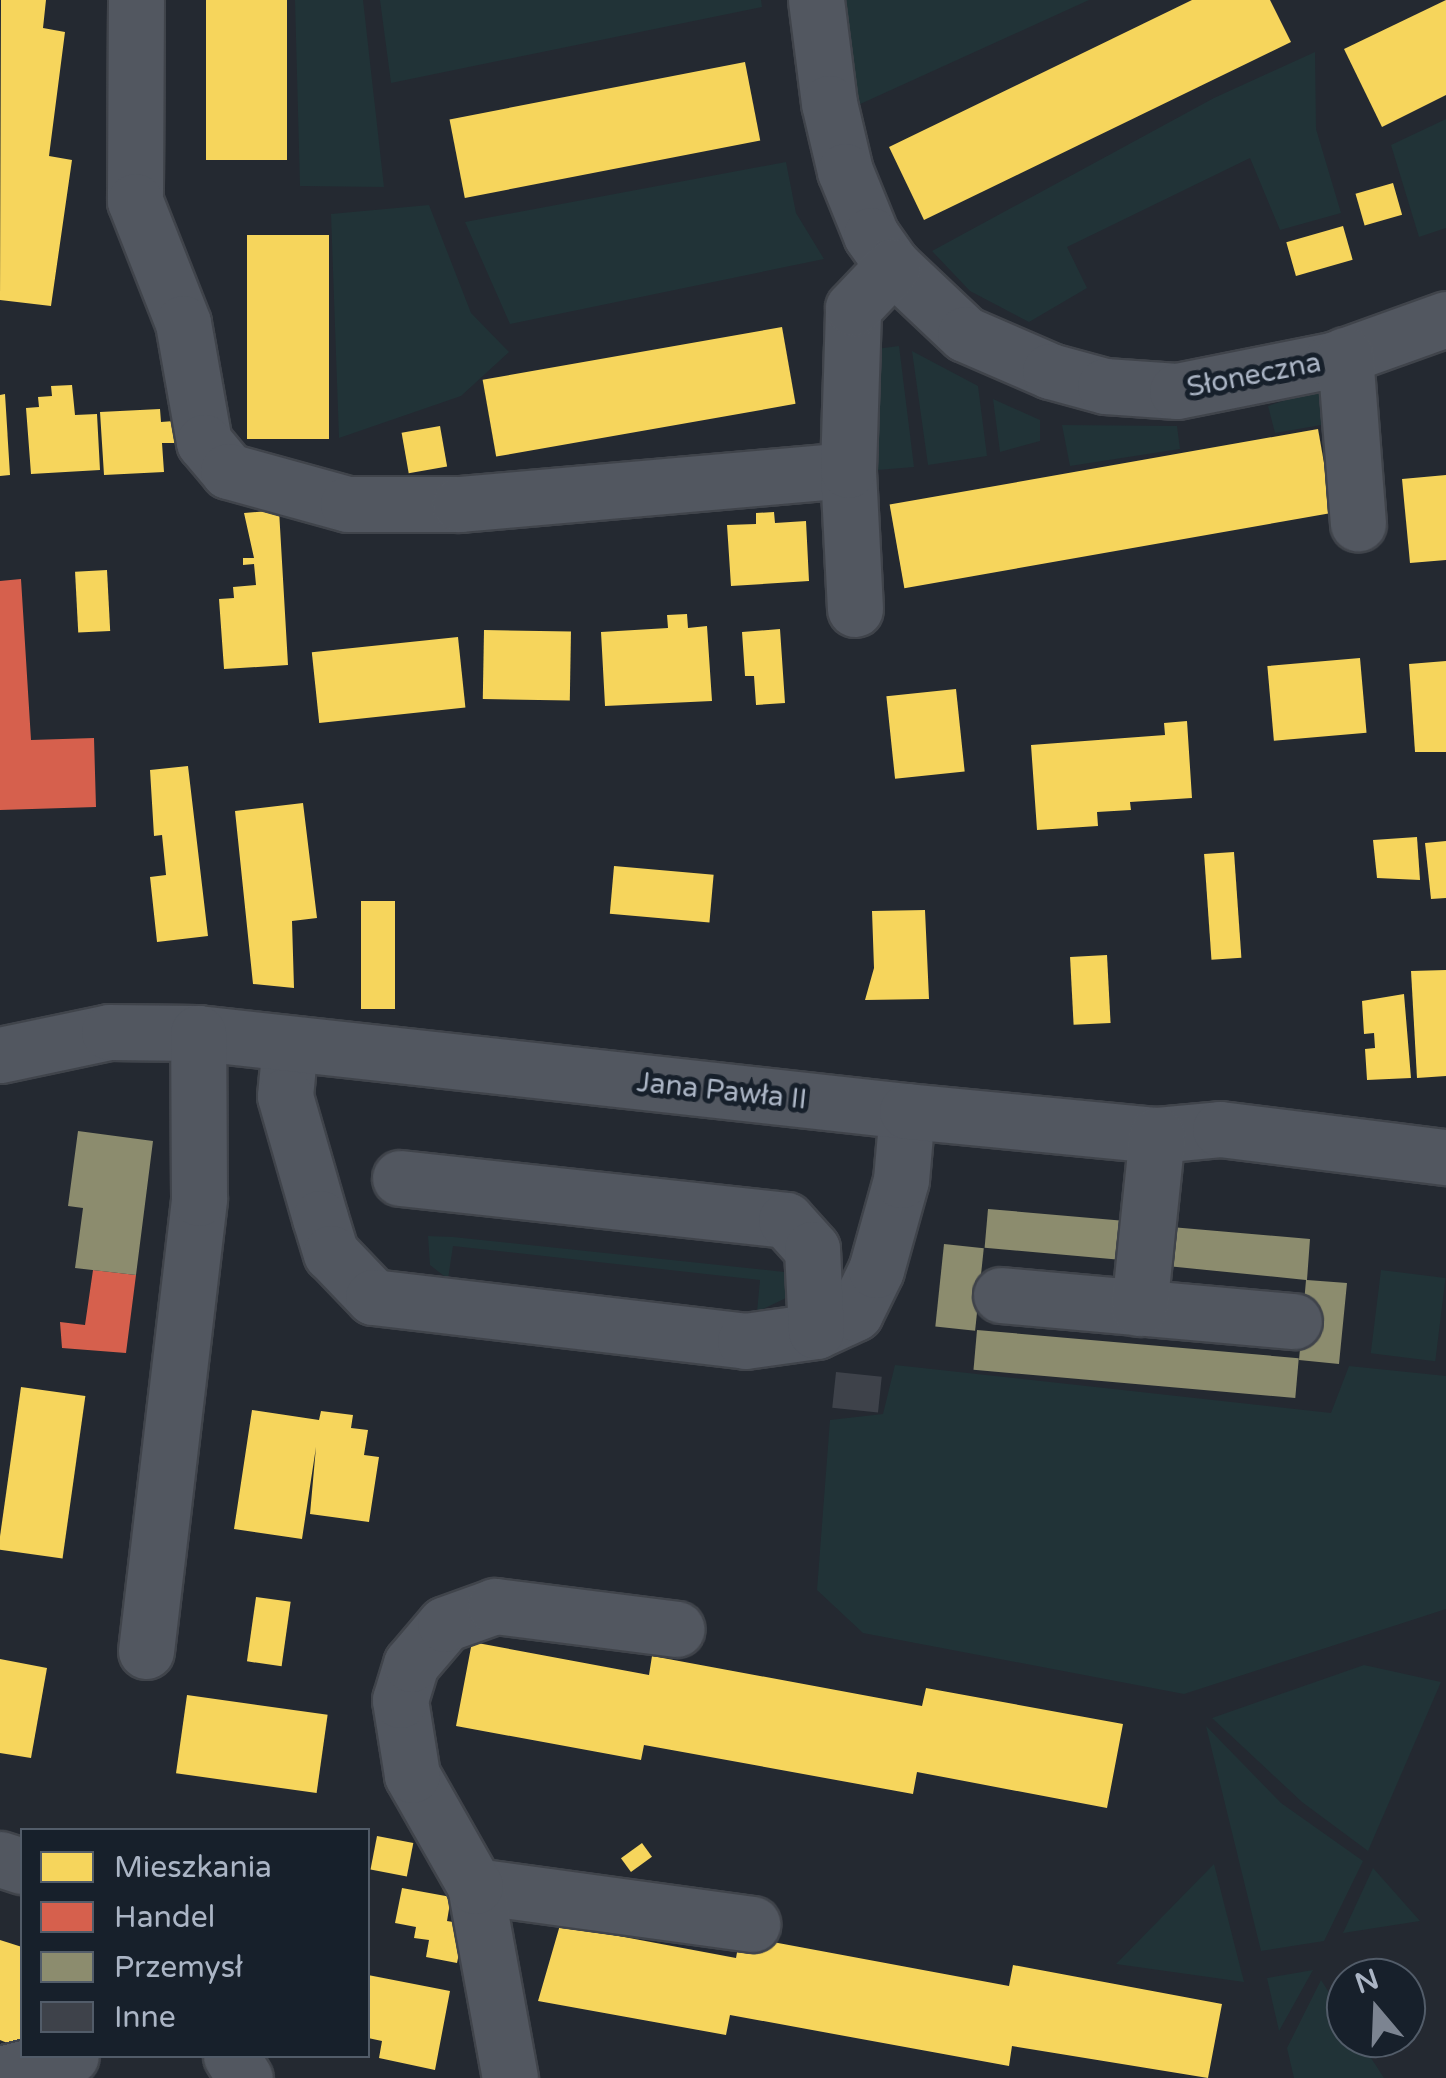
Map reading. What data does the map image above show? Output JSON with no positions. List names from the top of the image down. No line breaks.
{"streets":{"street":["Słoneczna","Jana Pawła II"]},"legend":["Mieszkania","Handel","Przemysł","Inne"],"north":"top"}
